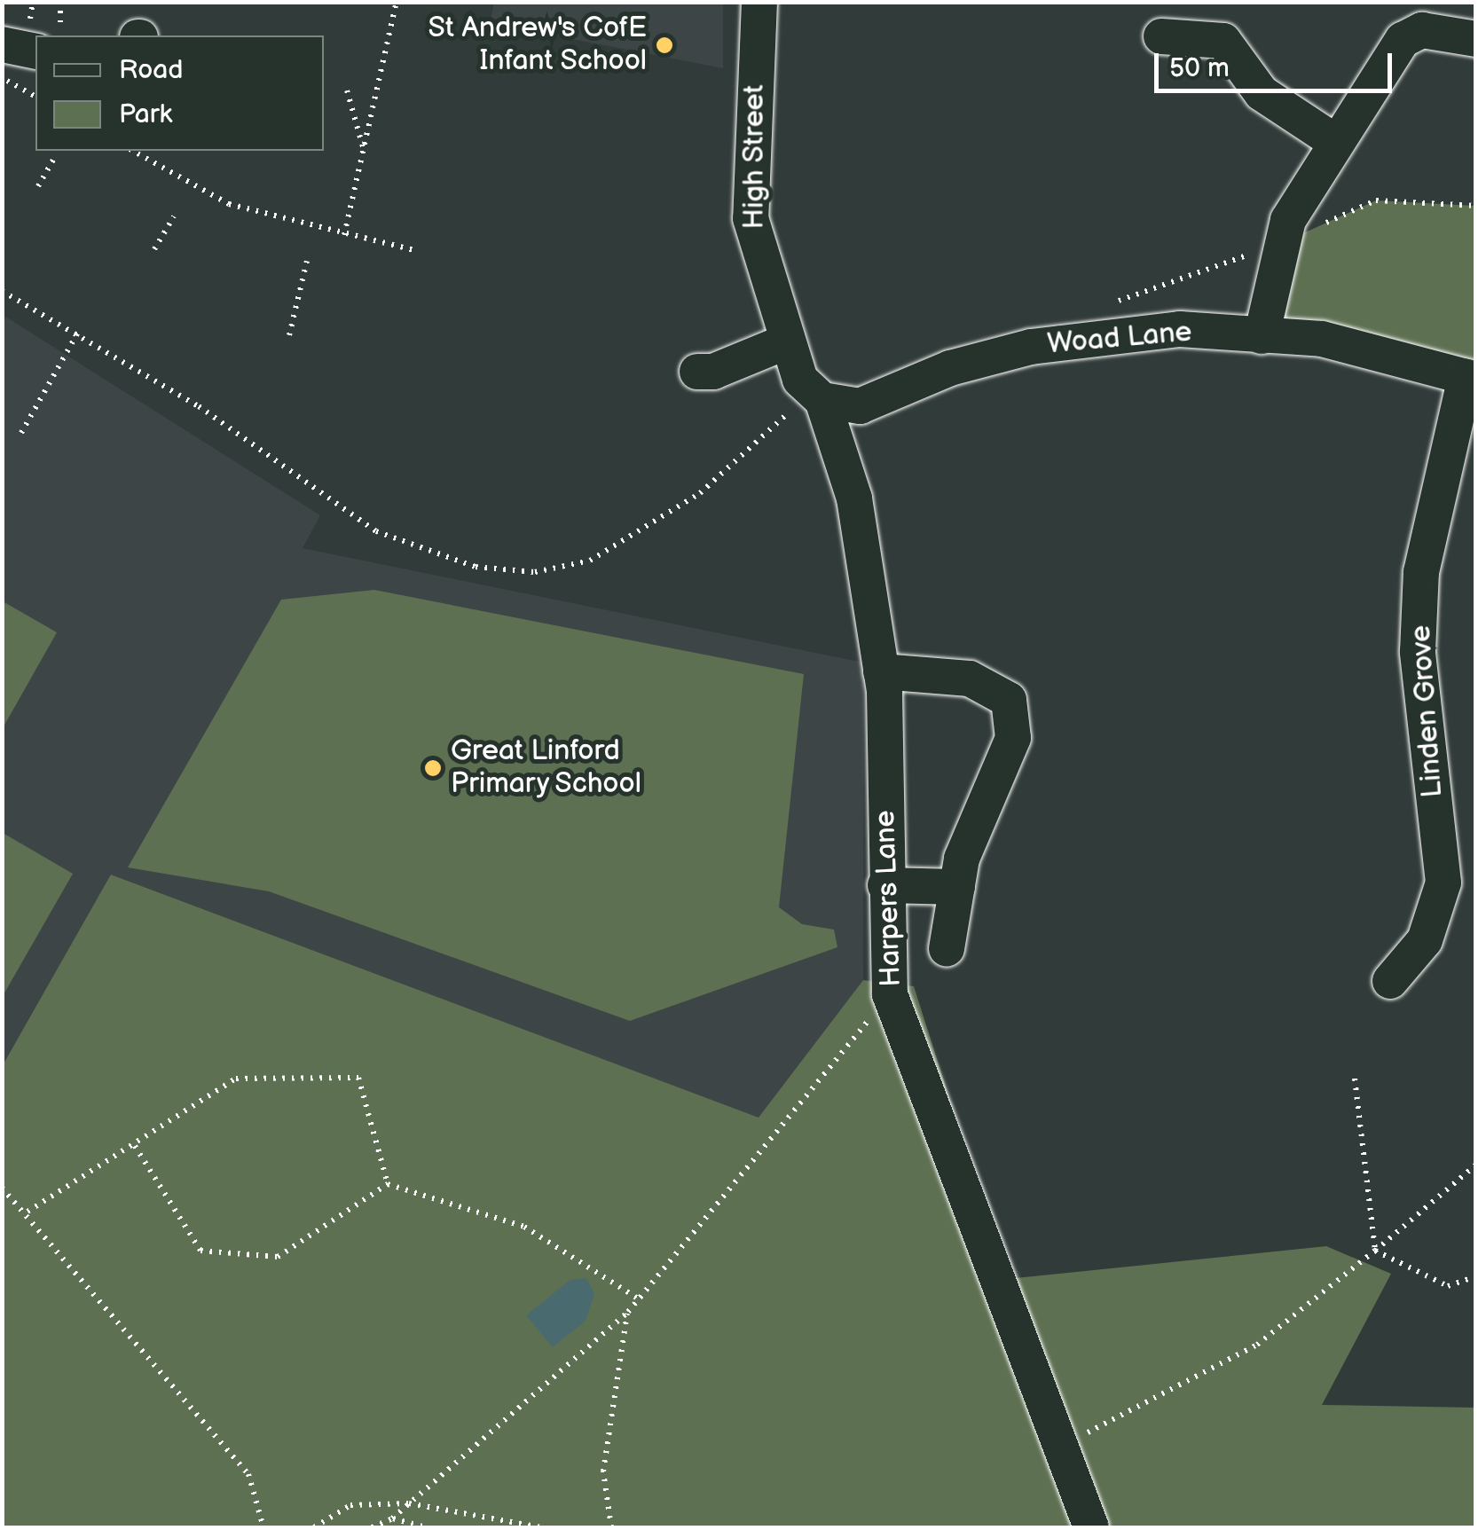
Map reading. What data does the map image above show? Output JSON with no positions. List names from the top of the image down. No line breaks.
{"streets":{"street":["High Street","Woad Lane","Linden Grove","Harpers Lane"]},"crossings":[["High Street","Woad Lane"],["High Street","Harpers Lane"],["Woad Lane","Linden Grove"],["Woad Lane","Harpers Lane"]],"places":["St Andrew's CofE Infant School","Great Linford Primary School"],"legend":["Road","Park"],"scale_bar":"50 m"}
